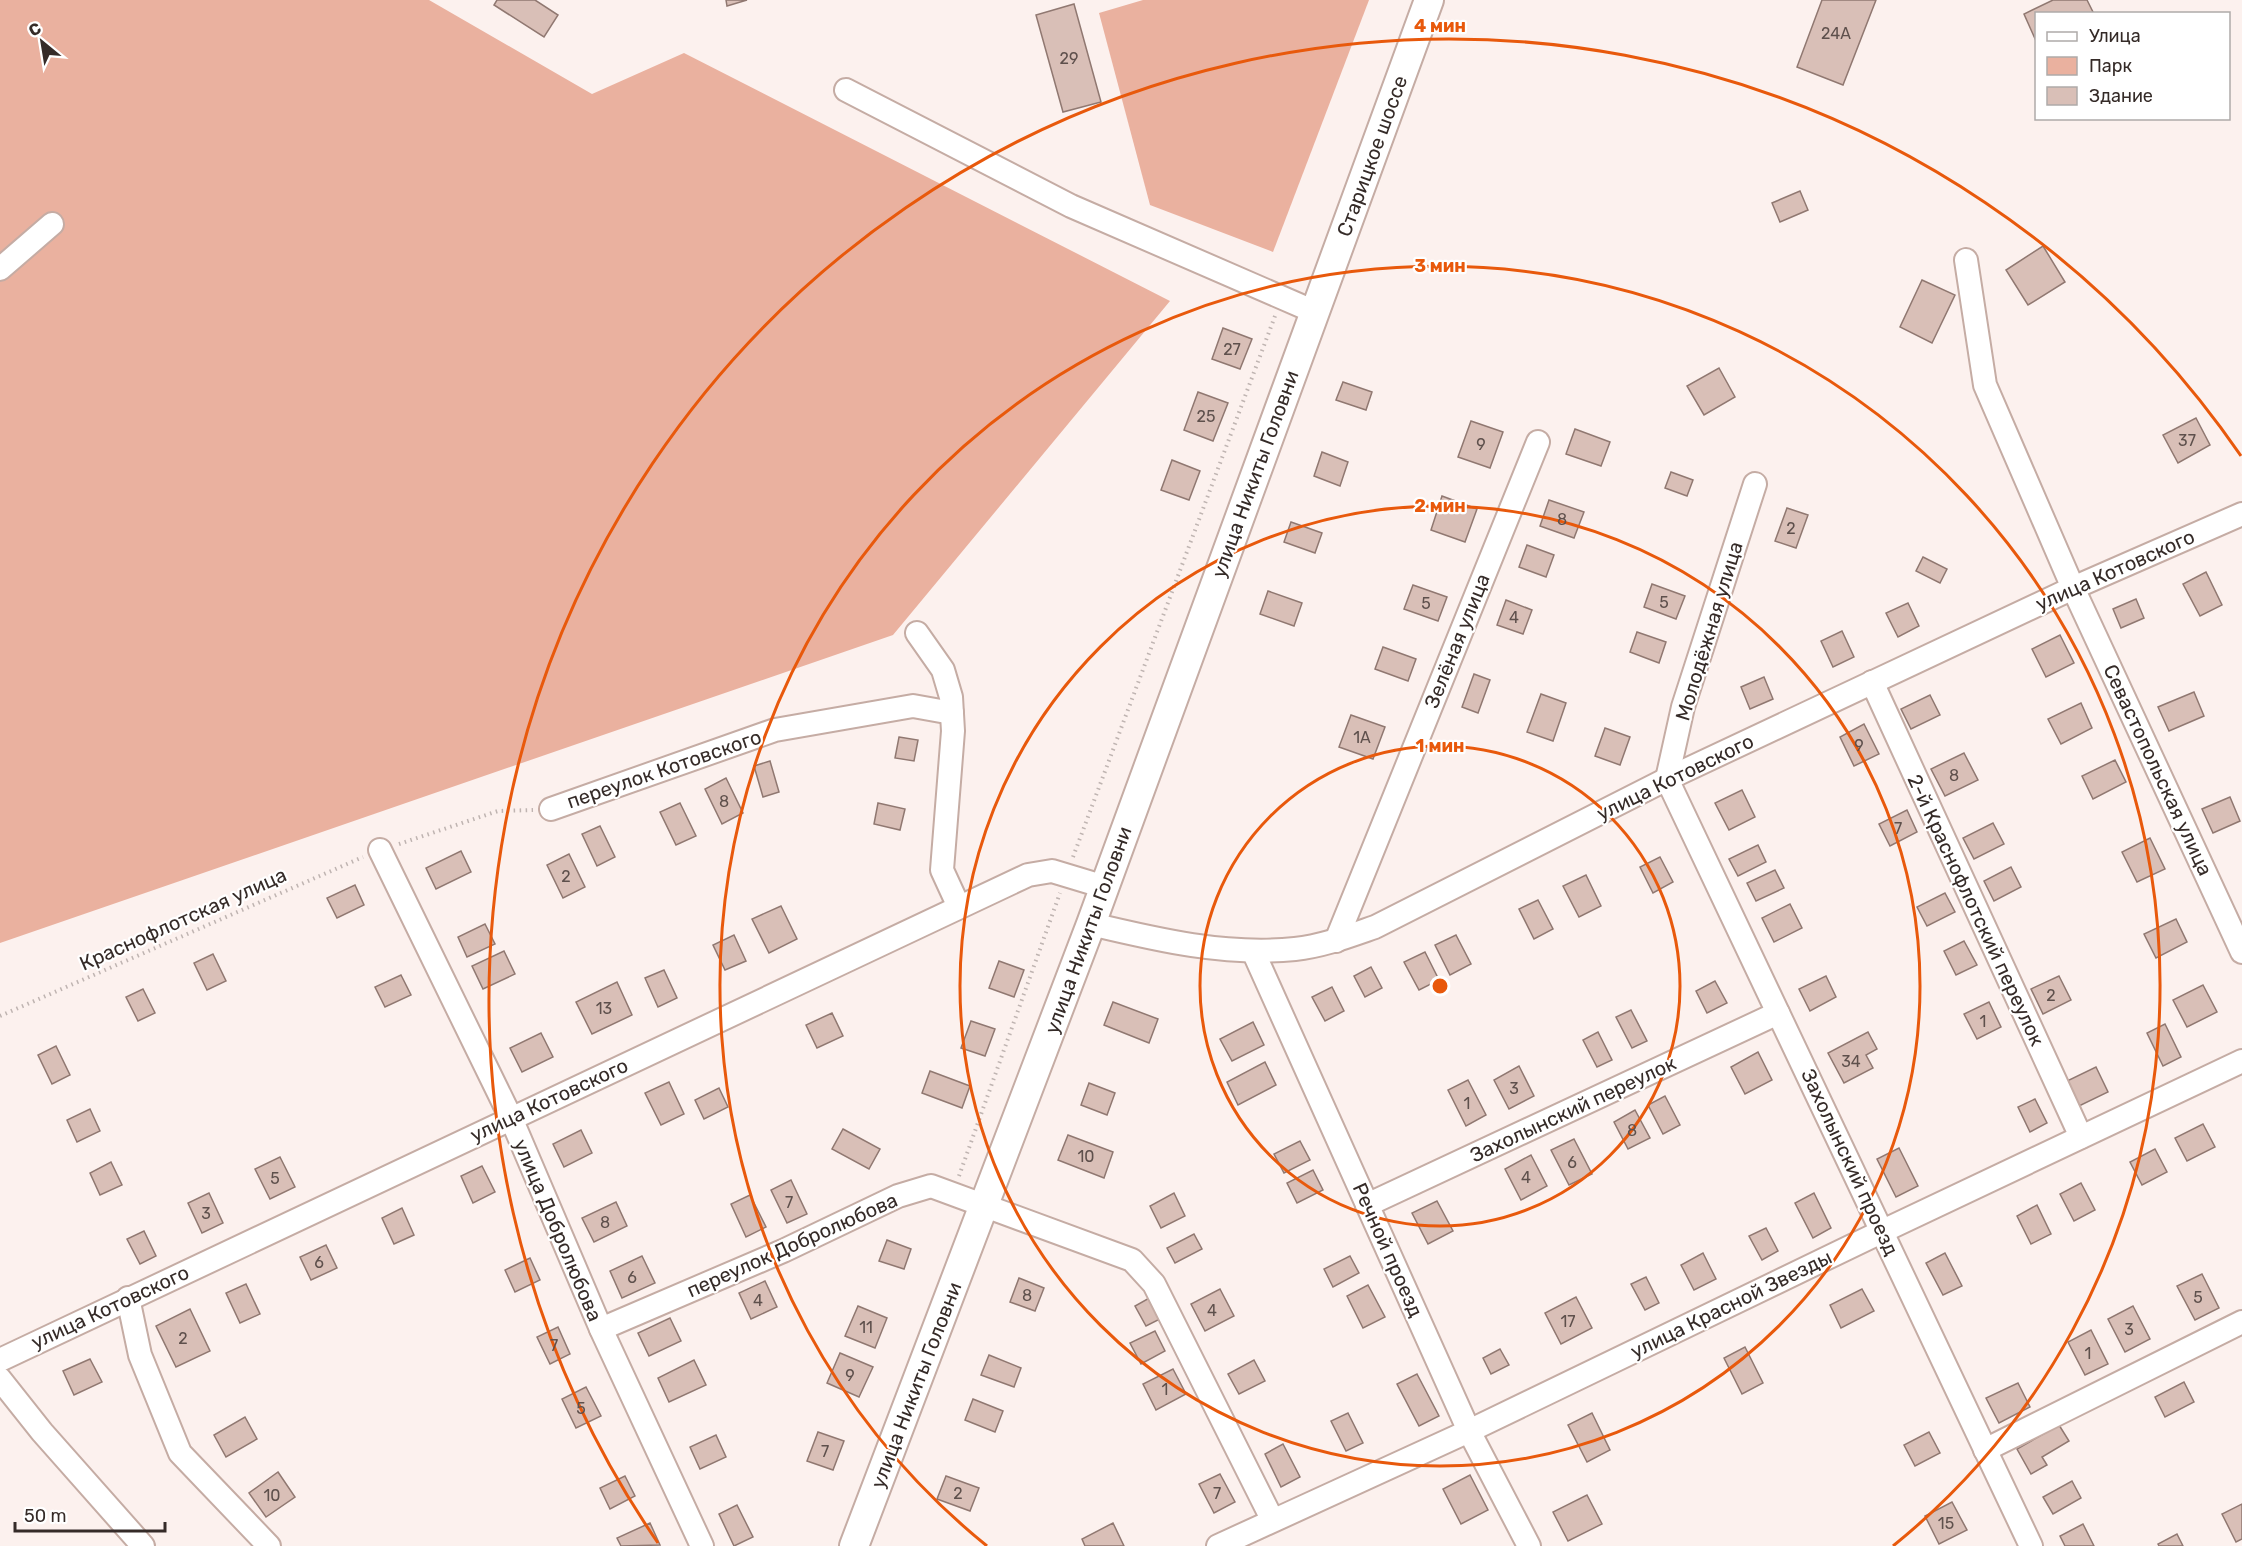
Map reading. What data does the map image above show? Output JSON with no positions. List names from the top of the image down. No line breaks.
{"streets":{"main road":["Старицкое шоссе","улица Никиты Головни"],"street":["улица Котовского","Молодёжная улица","Зелёная улица","переулок Котовского","Севастопольская улица","2-й Краснофлотский переулок","Захолынский переулок","Захолынский проезд","улица Добролюбова","переулок Добролюбова","Речной проезд","улица Красной Звезды"],"path":["Краснофлотская улица"]},"crossings":[["Старицкое шоссе","улица Никиты Головни"],["улица Никиты Головни","улица Котовского"],["улица Никиты Головни","переулок Добролюбова"],["улица Котовского","Молодёжная улица"],["улица Котовского","Зелёная улица"],["улица Котовского","Севастопольская улица"],["улица Котовского","2-й Краснофлотский переулок"],["улица Котовского","Захолынский проезд"],["улица Котовского","улица Добролюбова"],["улица Котовского","Речной проезд"],["Молодёжная улица","Захолынский проезд"],["переулок Котовского","Краснофлотская улица"],["переулок Котовского","улица Добролюбова"],["2-й Краснофлотский переулок","улица Красной Звезды"],["Краснофлотская улица","улица Добролюбова"],["Захолынский переулок","Захолынский проезд"],["Захолынский переулок","Речной проезд"],["Захолынский проезд","улица Красной Звезды"],["улица Добролюбова","переулок Добролюбова"],["переулок Добролюбова","улица Красной Звезды"],["Речной проезд","улица Красной Звезды"]],"house_numbers":["24А","29","27","25","37","9","8","2","5","5","4","1А","9","8","8","7","2","2","13","1","34","3","1","8","10","6","4","5","7","3","8","6","6","8","5","4","4","17","11","3","2","7","1","9","1","5","7","2","7","10","15"],"legend":["Улица","Парк","Здание"],"scale_bar":"50 m","north":"top left","rings":["4 мин","3 мин","2 мин","1 мин"]}
